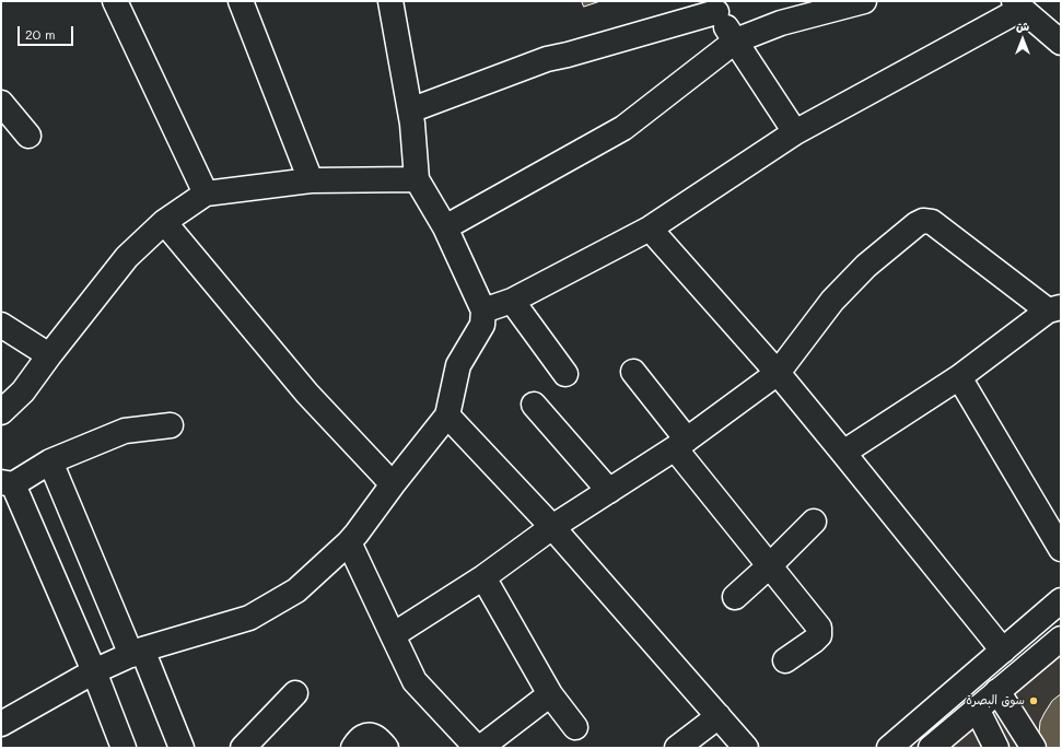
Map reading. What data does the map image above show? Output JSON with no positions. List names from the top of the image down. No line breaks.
{"places":["سوق البصرة"],"scale_bar":"20 m","north":"top"}
